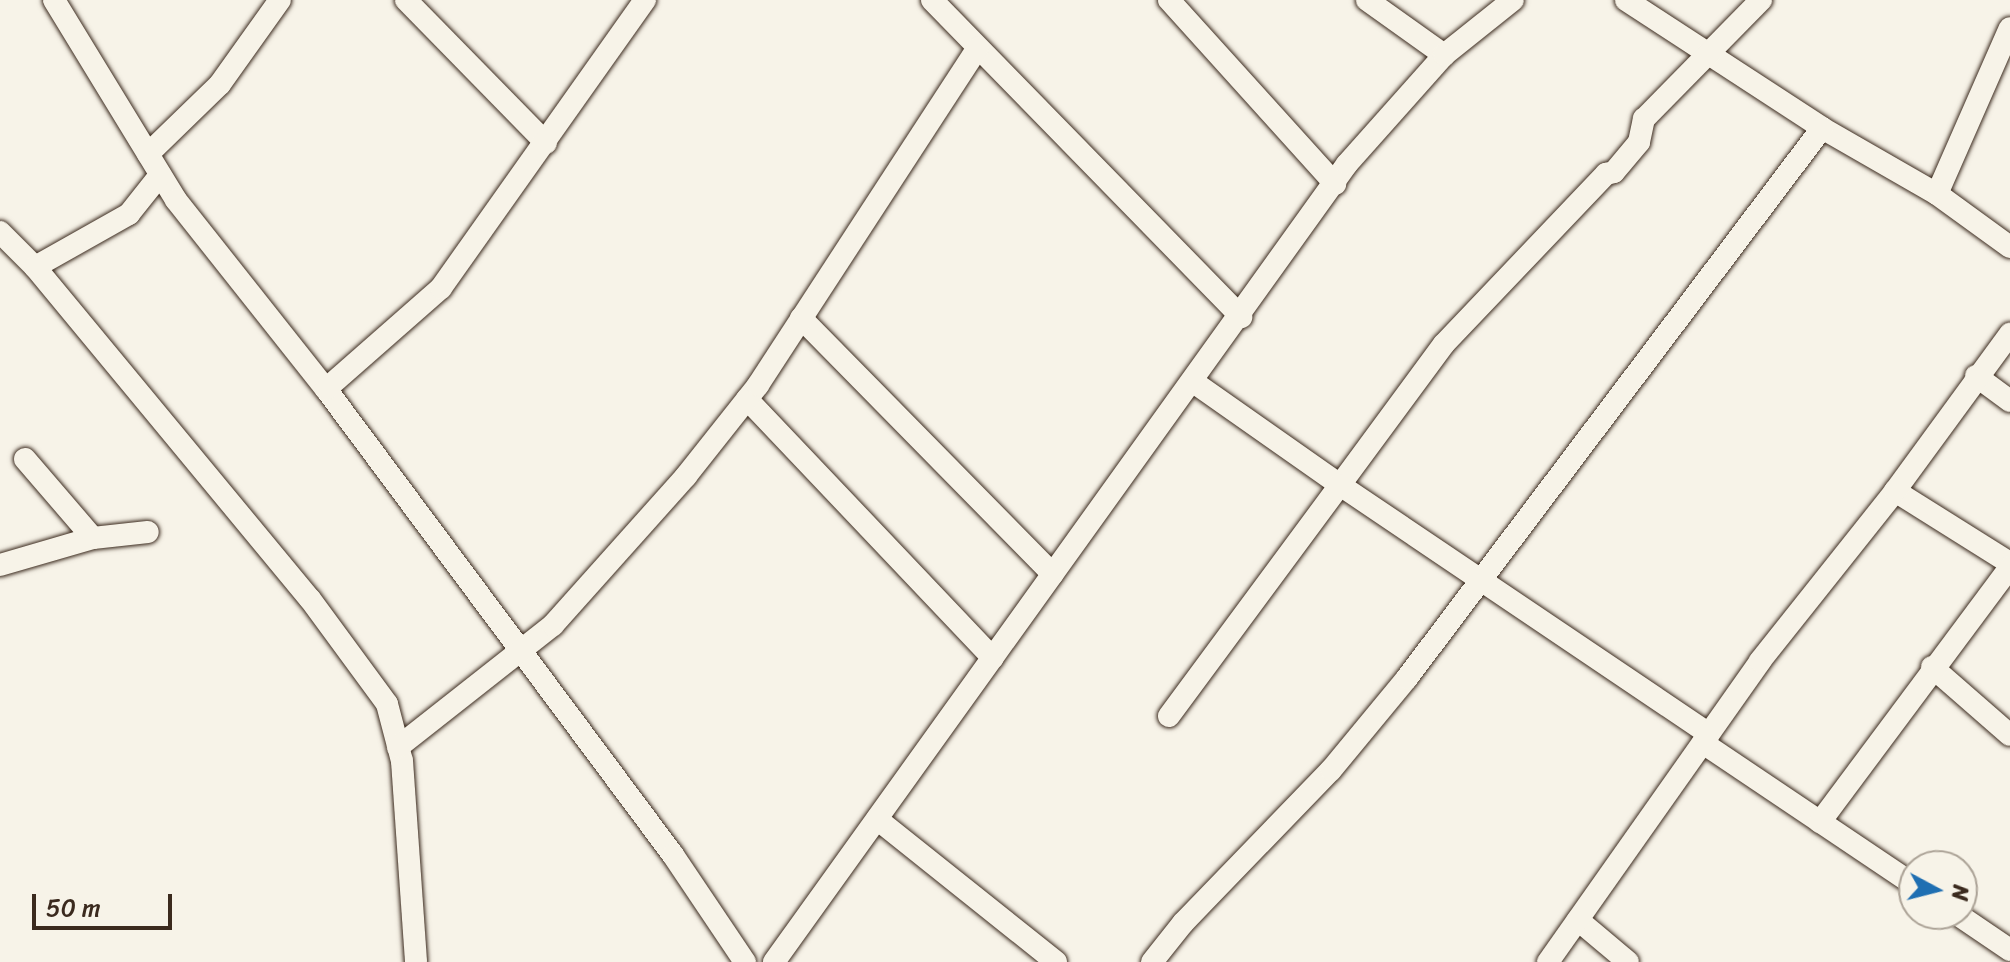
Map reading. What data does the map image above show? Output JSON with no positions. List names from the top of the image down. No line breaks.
{"scale_bar":"50 m","north":"right"}
